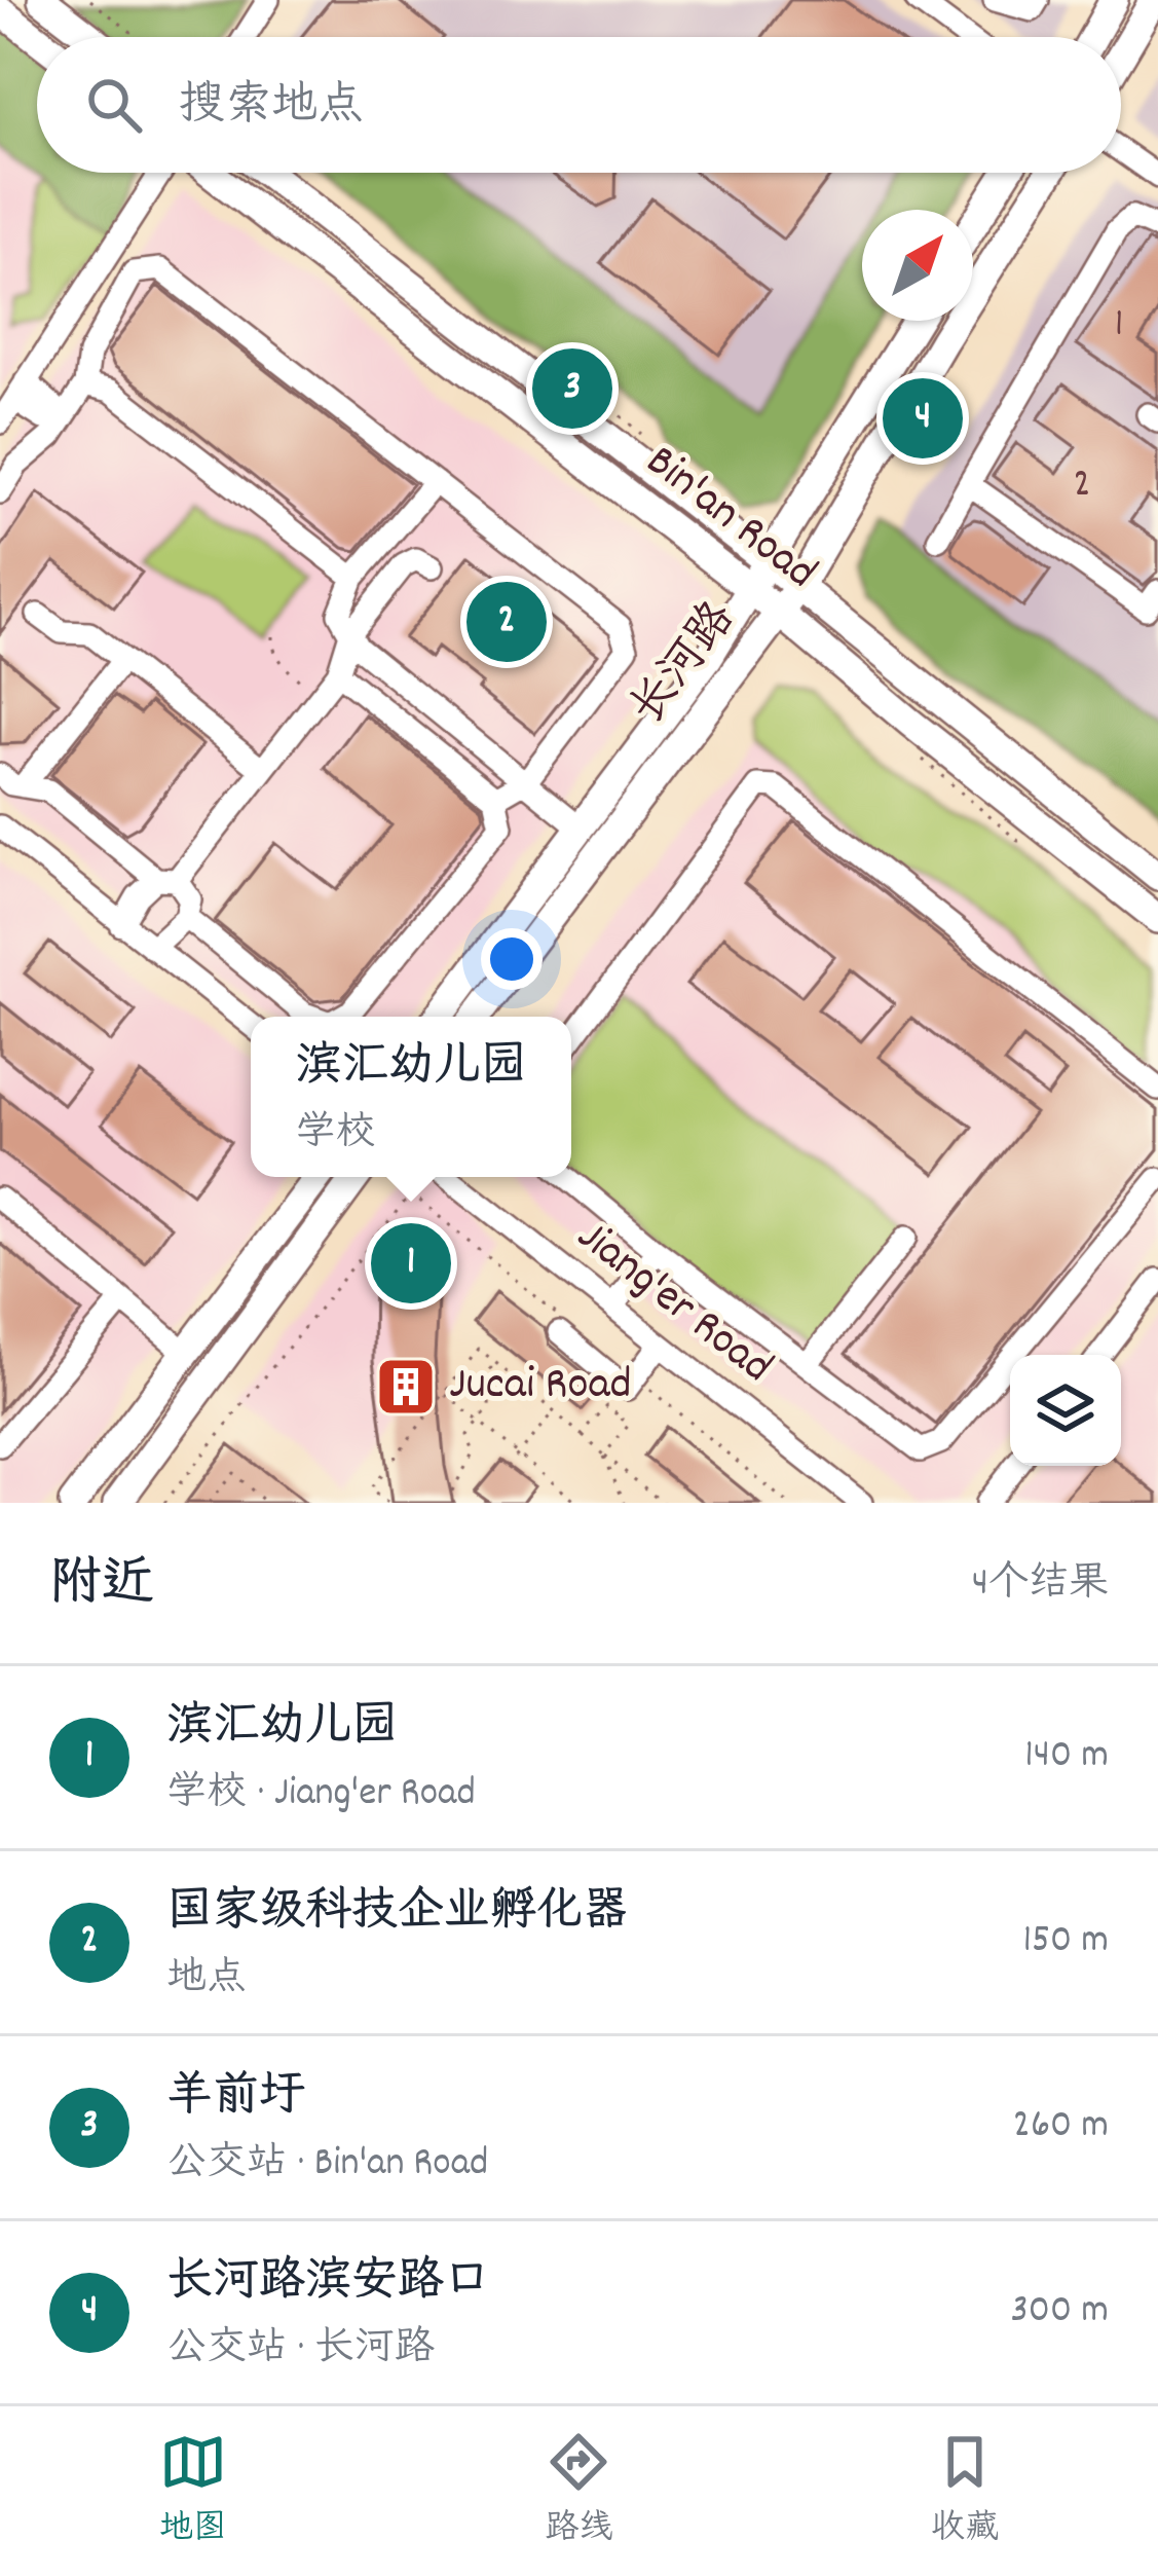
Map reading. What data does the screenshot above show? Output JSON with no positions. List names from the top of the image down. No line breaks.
{"streets":{"main road":["Bin'an Road","长河路"],"street":["Jiang'er Road"]},"crossings":[["Bin'an Road","长河路"]],"places":{"building":["Jucai Road"]},"house_numbers":["1","2"],"north":"top right","page":{"search":"搜索地点","pins":["3","4","2","1"],"popup":["滨汇幼儿园","学校"],"heading":["附近","4个结果"],"list":[{"mark":"1","name":"滨汇幼儿园","note":"学校 · Jiang'er Road","value":"140 m"},{"mark":"2","name":"国家级科技企业孵化器","note":"地点","value":"150 m"},{"mark":"3","name":"羊前圩","note":"公交站 · Bin'an Road","value":"260 m"},{"mark":"4","name":"长河路滨安路口","note":"公交站 · 长河路","value":"300 m"}],"nav":["地图","路线","收藏"]}}
